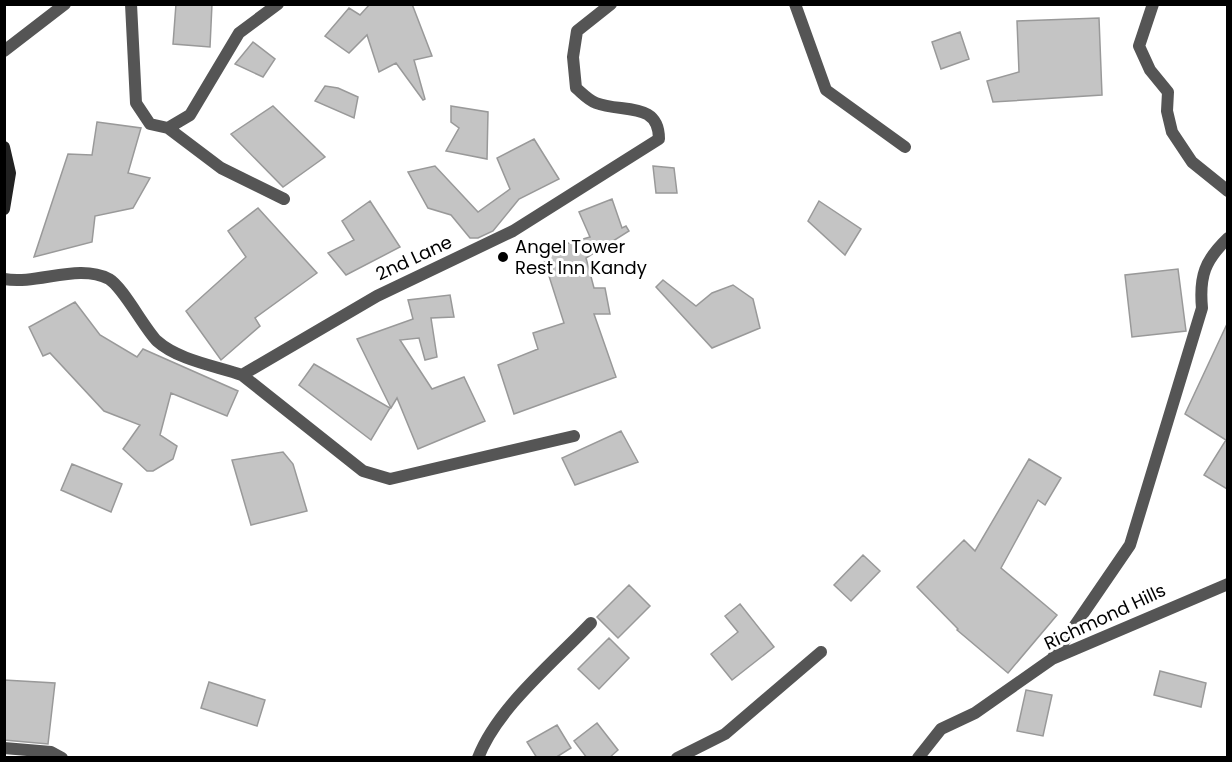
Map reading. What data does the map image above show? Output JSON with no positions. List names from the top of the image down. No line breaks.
{"streets":{"street":["2nd Lane","Richmond Hills"]},"places":["Angel Tower Rest Inn Kandy"]}
